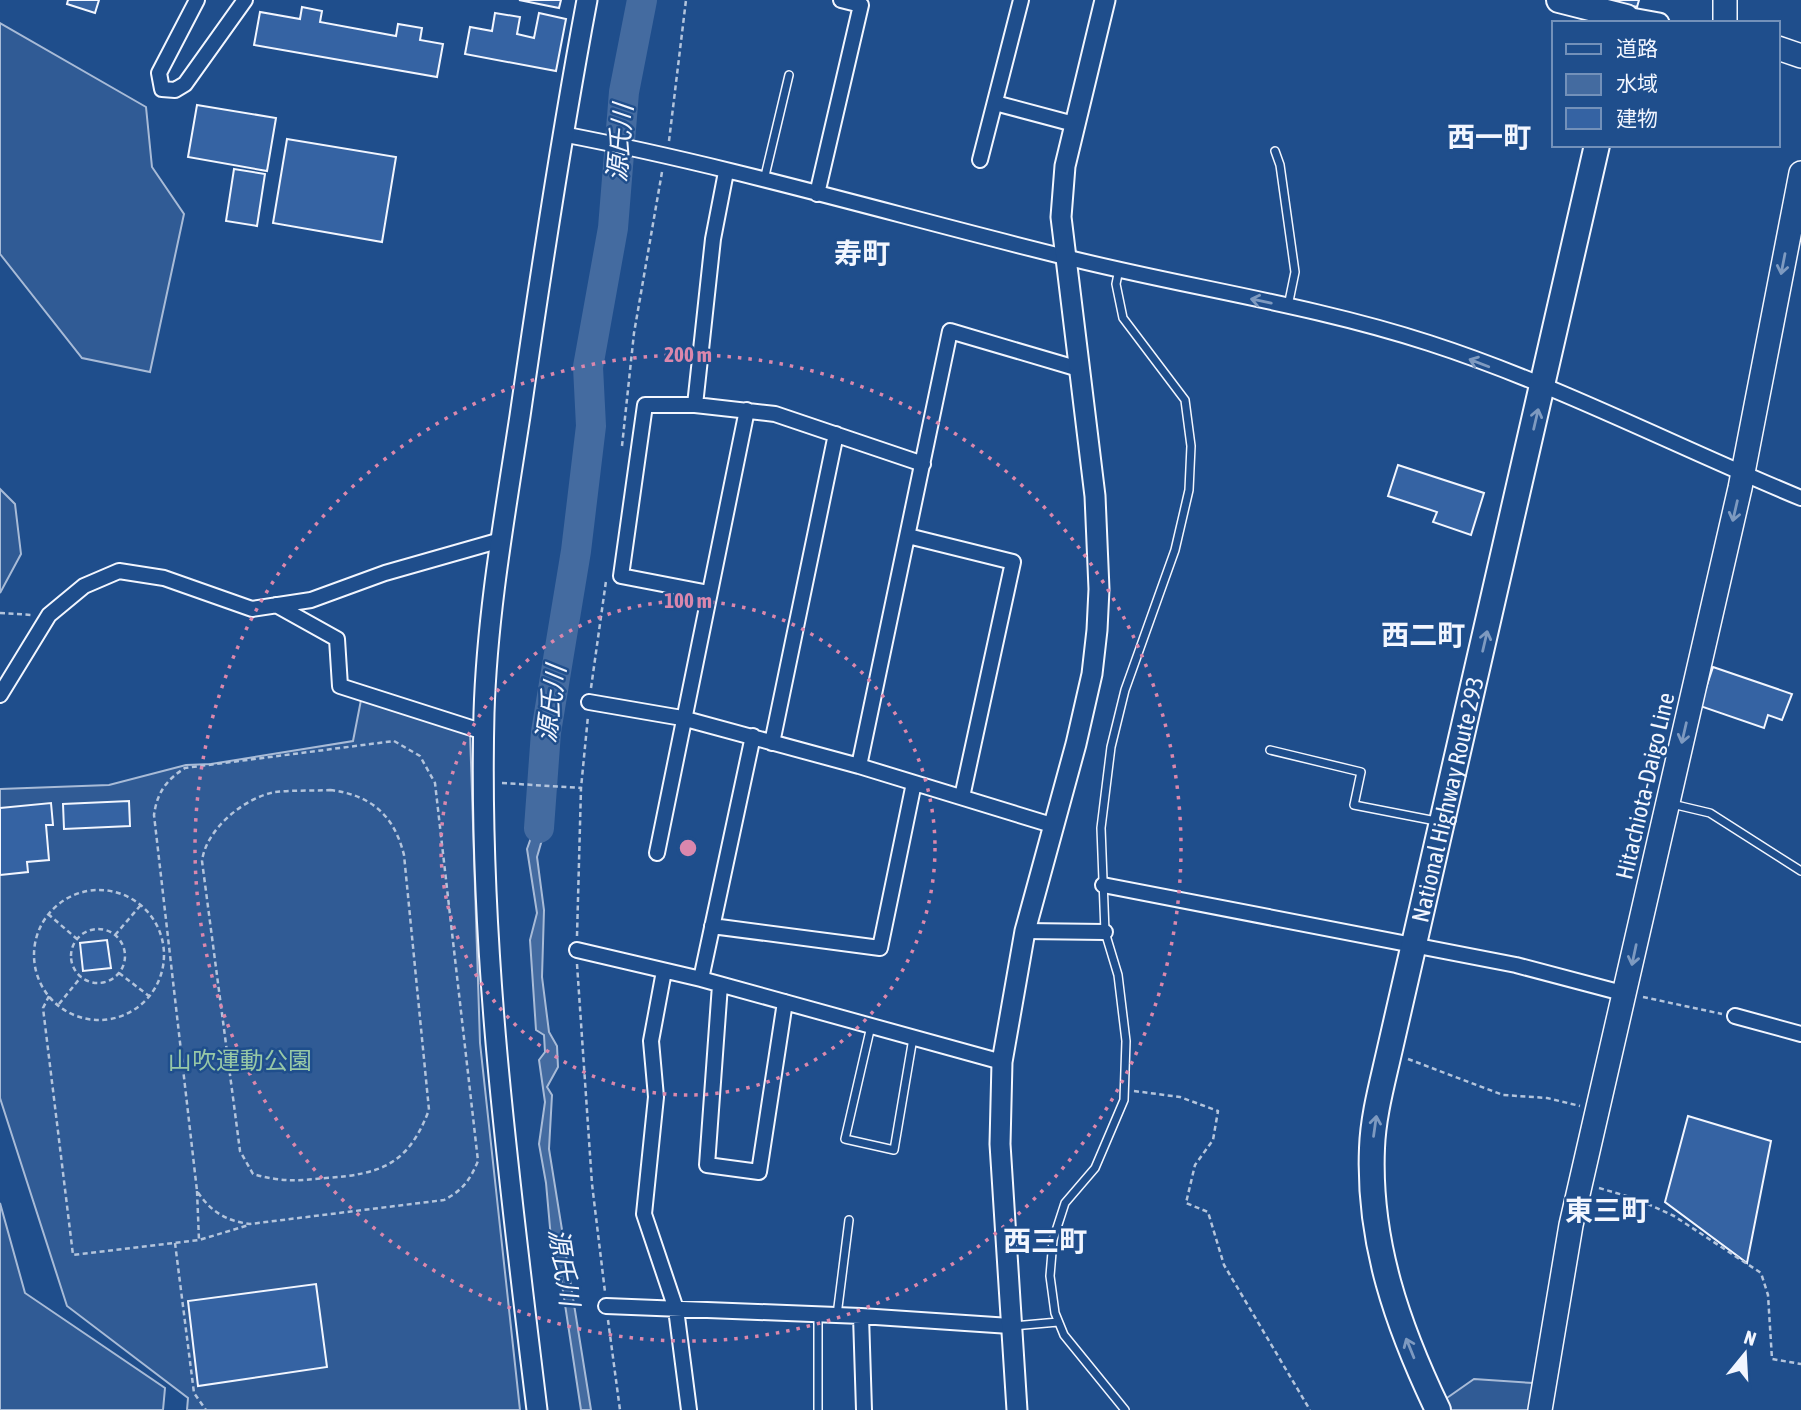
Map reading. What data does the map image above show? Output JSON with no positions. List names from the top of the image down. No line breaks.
{"streets":{"highway":["National Highway Route 293"],"main road":["Hitachiota-Daigo Line"]},"one_way":["Hitachiota-Daigo Line","National Highway Route 293"],"districts":["西一町","寿町","西二町","東三町","西三町"],"water":["源氏川"],"parks":["山吹運動公園"],"legend":["道路","水域","建物"],"north":"top","rings":["200 m","100 m"]}
